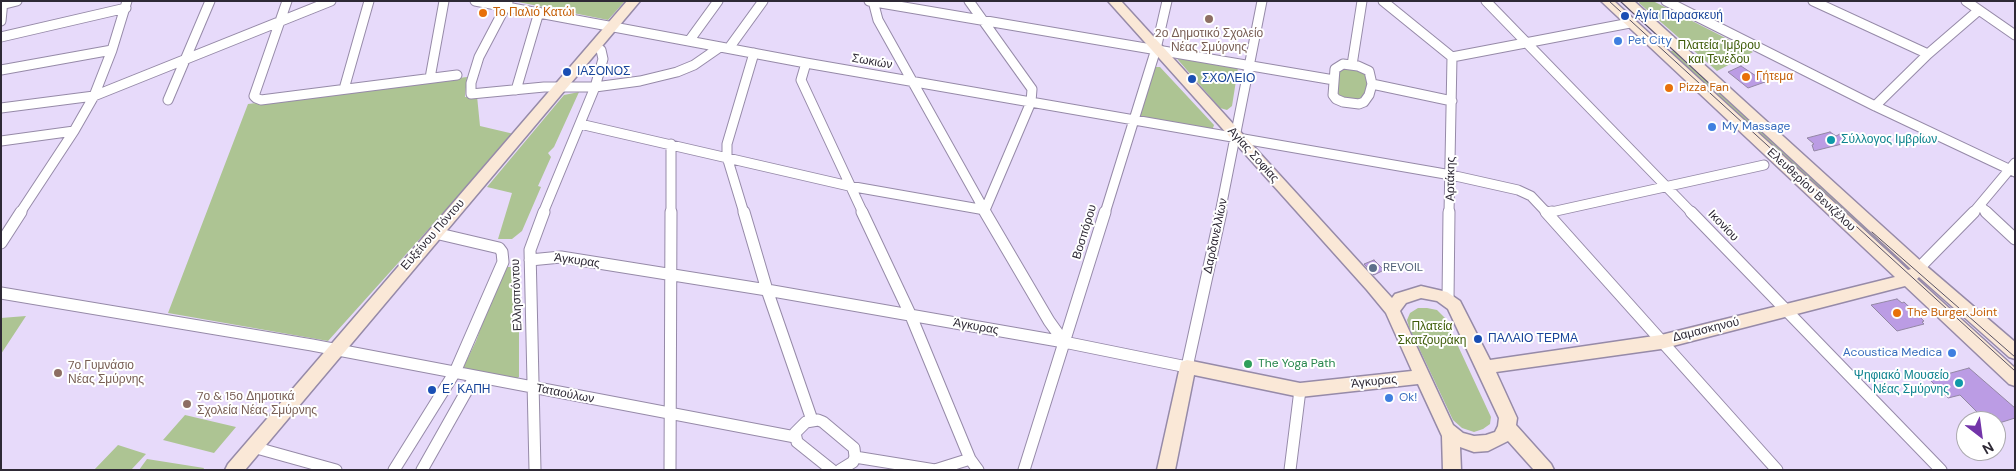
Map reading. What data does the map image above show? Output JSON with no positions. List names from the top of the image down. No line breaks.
{"streets":{"street":["Σωκιών","Αγίας Σοφίας","Αρτάκης","Ελευθερίου Βενιζέλου","Ικονίου","Βοσπόρου","Ευξείνου Πόντου","Δαρδανελλίων","Άγκυρας","Ελλησπόντου","Δαμασκηνού","Ταταούλων"]},"crossings":[["Σωκιών","Αγίας Σοφίας"],["Σωκιών","Αρτάκης"],["Σωκιών","Βοσπόρου"],["Σωκιών","Ευξείνου Πόντου"],["Σωκιών","Δαρδανελλίων"],["Σωκιών","Δαμασκηνού"],["Αγίας Σοφίας","Βοσπόρου"],["Αγίας Σοφίας","Δαρδανελλίων"],["Αγίας Σοφίας","Άγκυρας"],["Ελευθερίου Βενιζέλου","Δαμασκηνού"],["Ικονίου","Δαμασκηνού"],["Βοσπόρου","Άγκυρας"],["Ευξείνου Πόντου","Ελλησπόντου"],["Ευξείνου Πόντου","Ταταούλων"],["Δαρδανελλίων","Άγκυρας"],["Άγκυρας","Ελλησπόντου"],["Ελλησπόντου","Ταταούλων"]],"parks":["Πλατεία Ίμβρου και Τενέδου","Πλατεία Σκατζουράκη"],"places":["Το Παλιό Κατώι","Αγία Παρασκευή","2ο Δημοτικό Σχολείο Νέας Σμύρνης","Pet City","ΙΑΣΟΝΟΣ","Γήτεμα","ΣΧΟΛΕΙΟ","Pizza Fan","My Massage","Σύλλογος Ιμβρίων","REVOIL","The Burger Joint","ΠΑΛΑΙΟ ΤΕΡΜΑ","Acoustica Medica","The Yoga Path","7ο Γυμνάσιο Νέας Σμύρνης","Ψηφιακό Μουσείο Νέας Σμύρνης","Ε΄ ΚΑΠΗ","Ok!","7ο & 15ο Δημοτικά Σχολεία Νέας Σμύρνης"],"north":"bottom right"}
